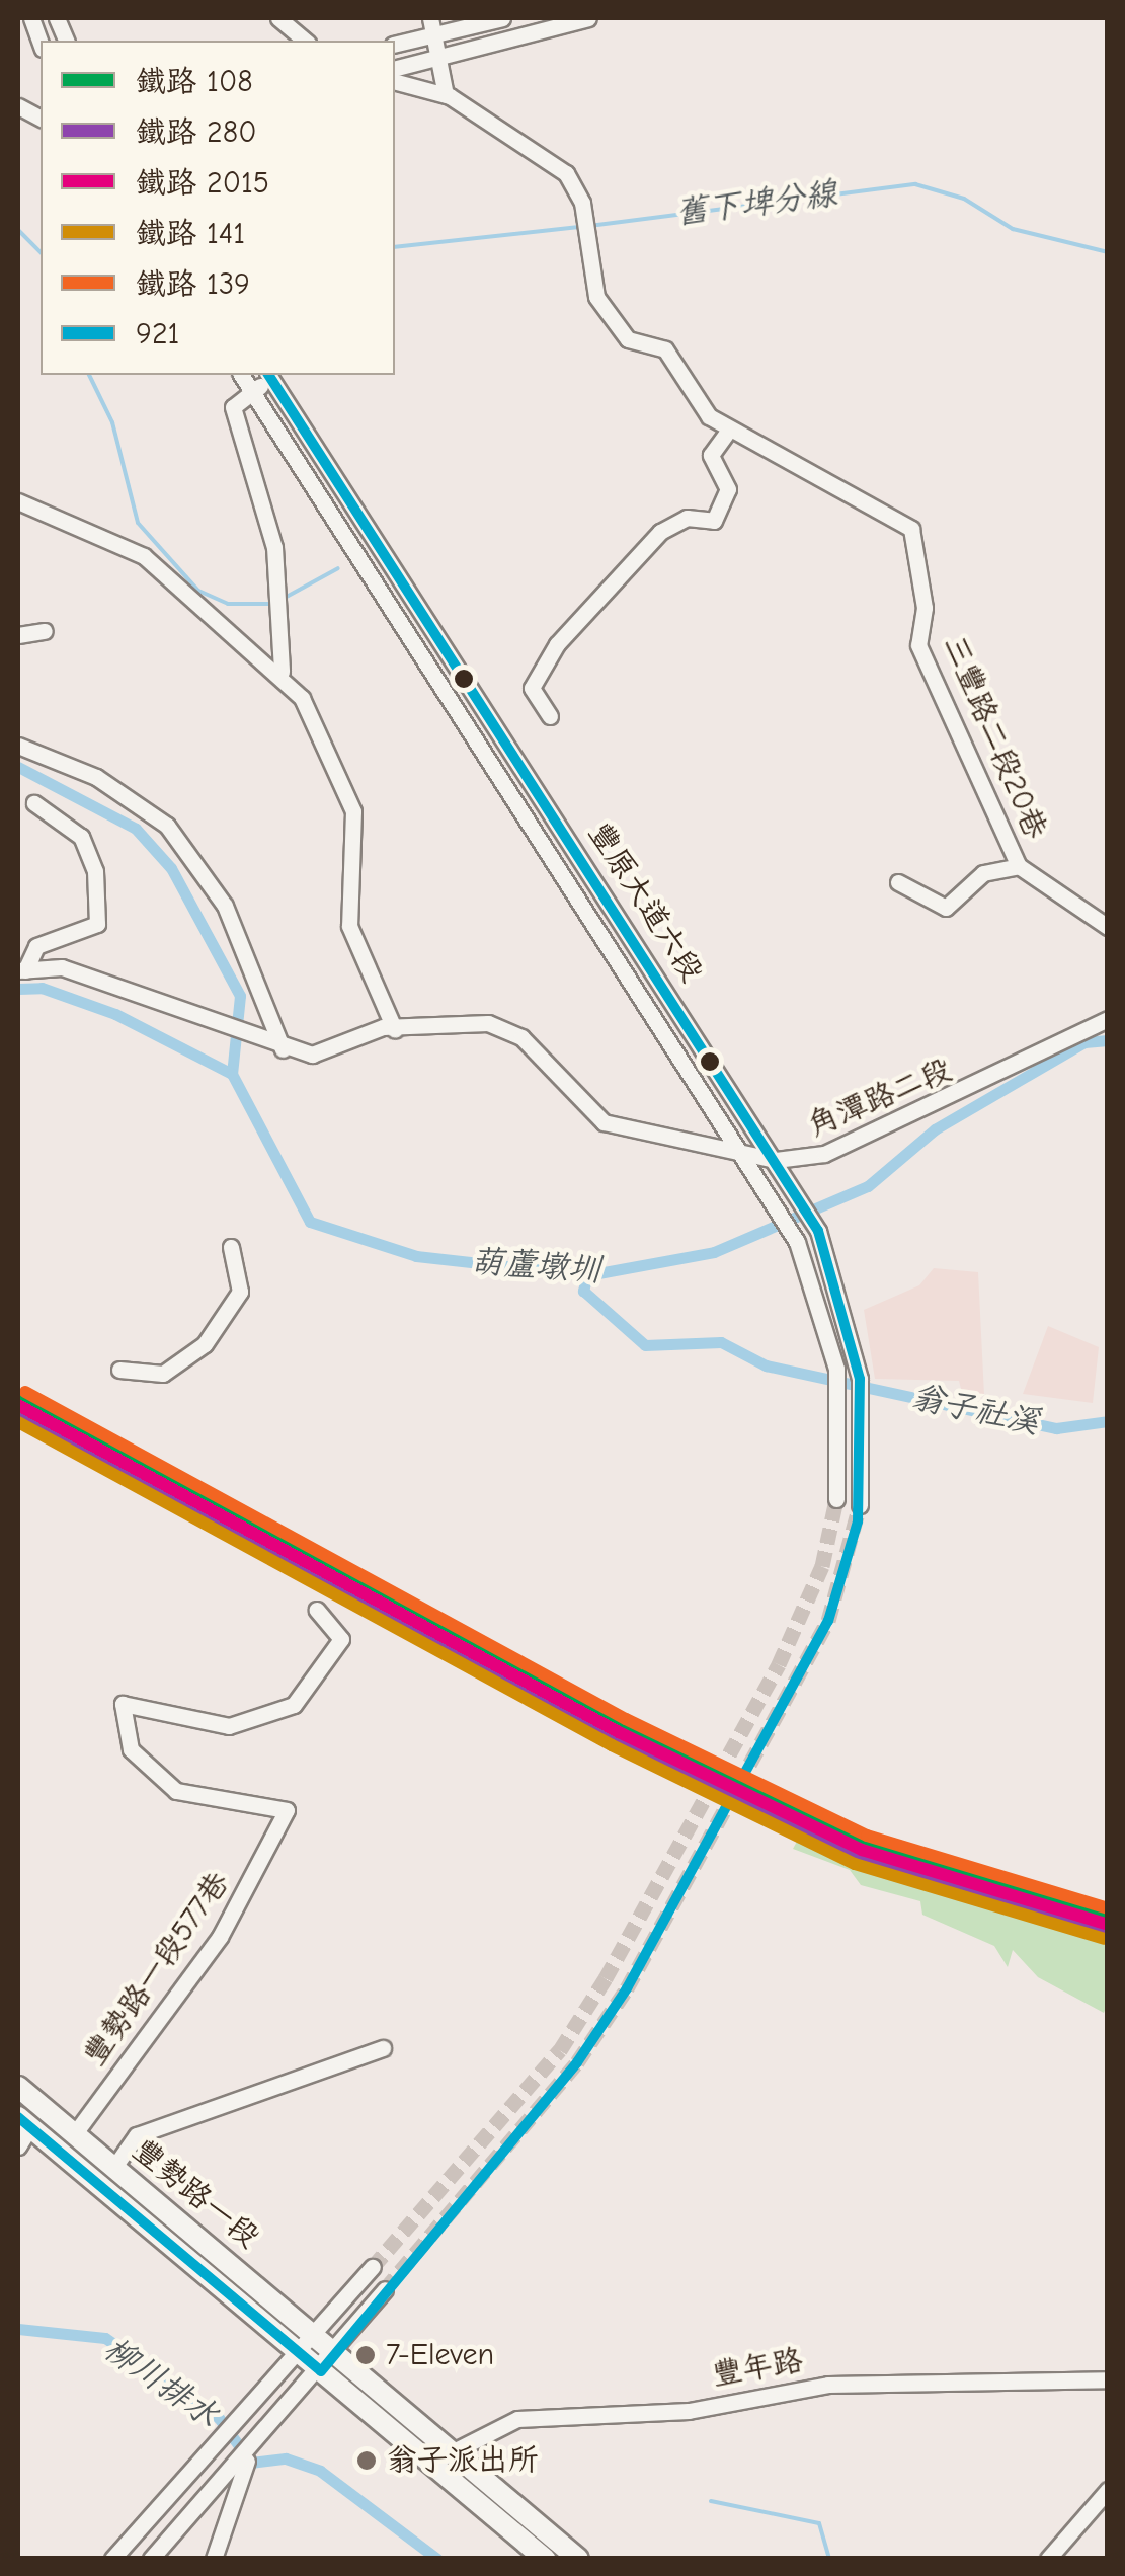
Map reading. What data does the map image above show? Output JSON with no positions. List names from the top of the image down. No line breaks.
{"streets":{"main road":["豐勢路一段"],"street":["三豐路二段20巷","豐原大道六段","角潭路二段","豐勢路一段577巷","豐年路"]},"crossings":[["豐原大道六段","角潭路二段"],["豐勢路一段577巷","豐勢路一段"],["豐勢路一段","豐年路"]],"water":["舊下埤分線","葫蘆墩圳","翁子社溪","柳川排水"],"places":["7-Eleven","翁子派出所"],"lines":["transit line 921","rail line 139","rail line 108","rail line 2015","rail line 280","rail line 141"],"legend":["鐵路 108","鐵路 280","鐵路 2015","鐵路 141","鐵路 139","921"]}
